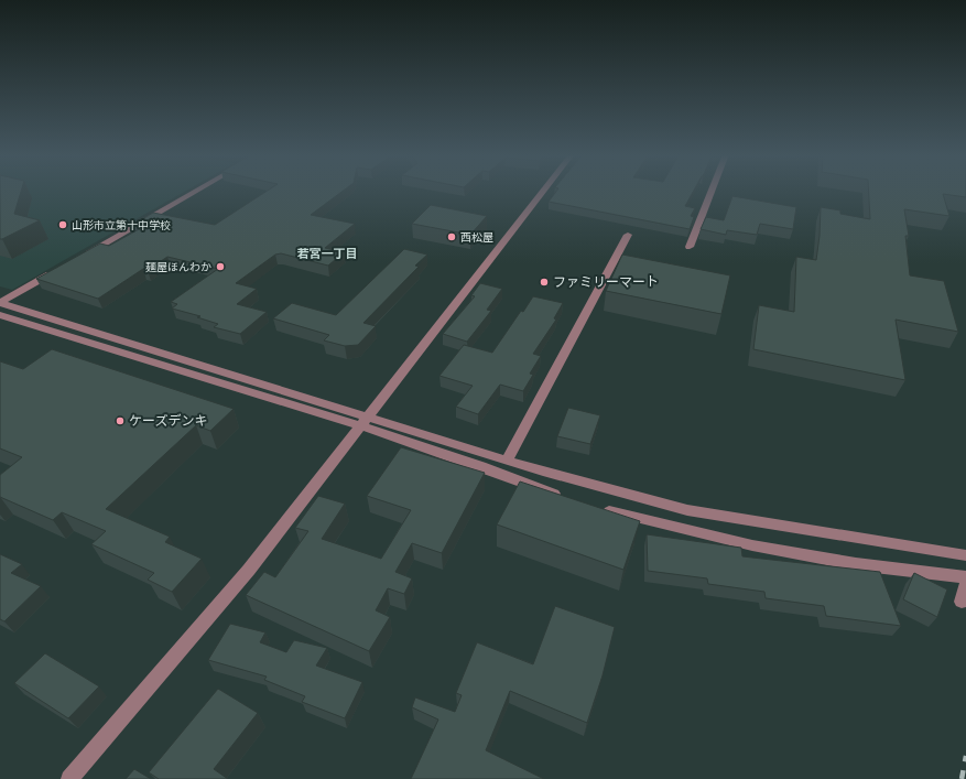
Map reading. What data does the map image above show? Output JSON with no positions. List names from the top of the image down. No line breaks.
{"districts":["若宮一丁目"],"places":["山形市立第十中学校","西松屋","麺屋ほんわか","ファミリーマート","ケーズデンキ"]}
